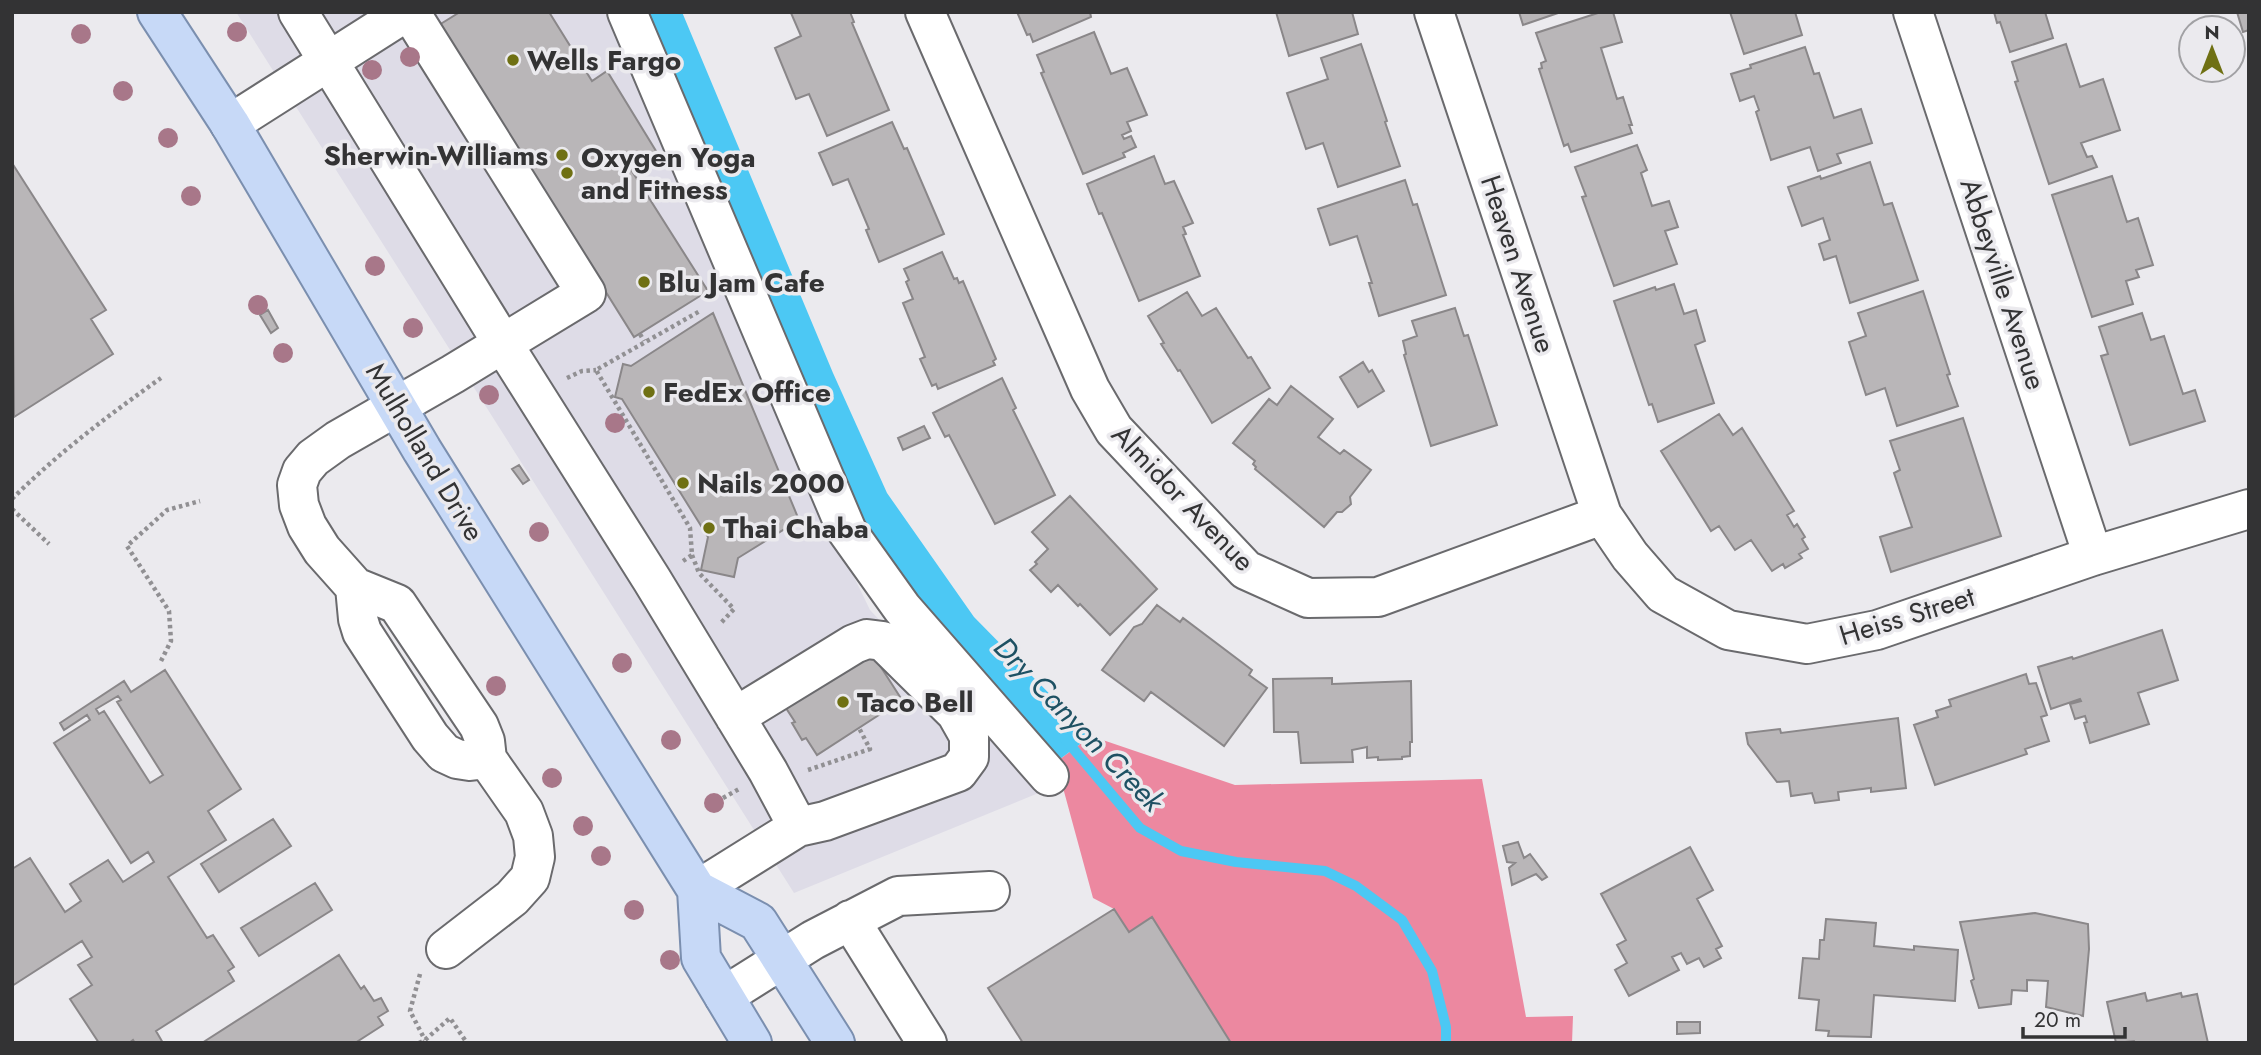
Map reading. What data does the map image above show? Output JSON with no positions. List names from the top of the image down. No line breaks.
{"streets":{"main road":["Mulholland Drive"],"street":["Heaven Avenue","Abbeyville Avenue","Almidor Avenue","Heiss Street"]},"crossings":[["Heaven Avenue","Almidor Avenue"],["Heaven Avenue","Heiss Street"],["Abbeyville Avenue","Heiss Street"],["Almidor Avenue","Heiss Street"]],"water":["Dry Canyon Creek"],"places":["Wells Fargo","Sherwin-Williams","Oxygen Yoga and Fitness","Blu Jam Cafe","FedEx Office","Nails 2000","Thai Chaba","Taco Bell"],"scale_bar":"20 m","north":"top"}
